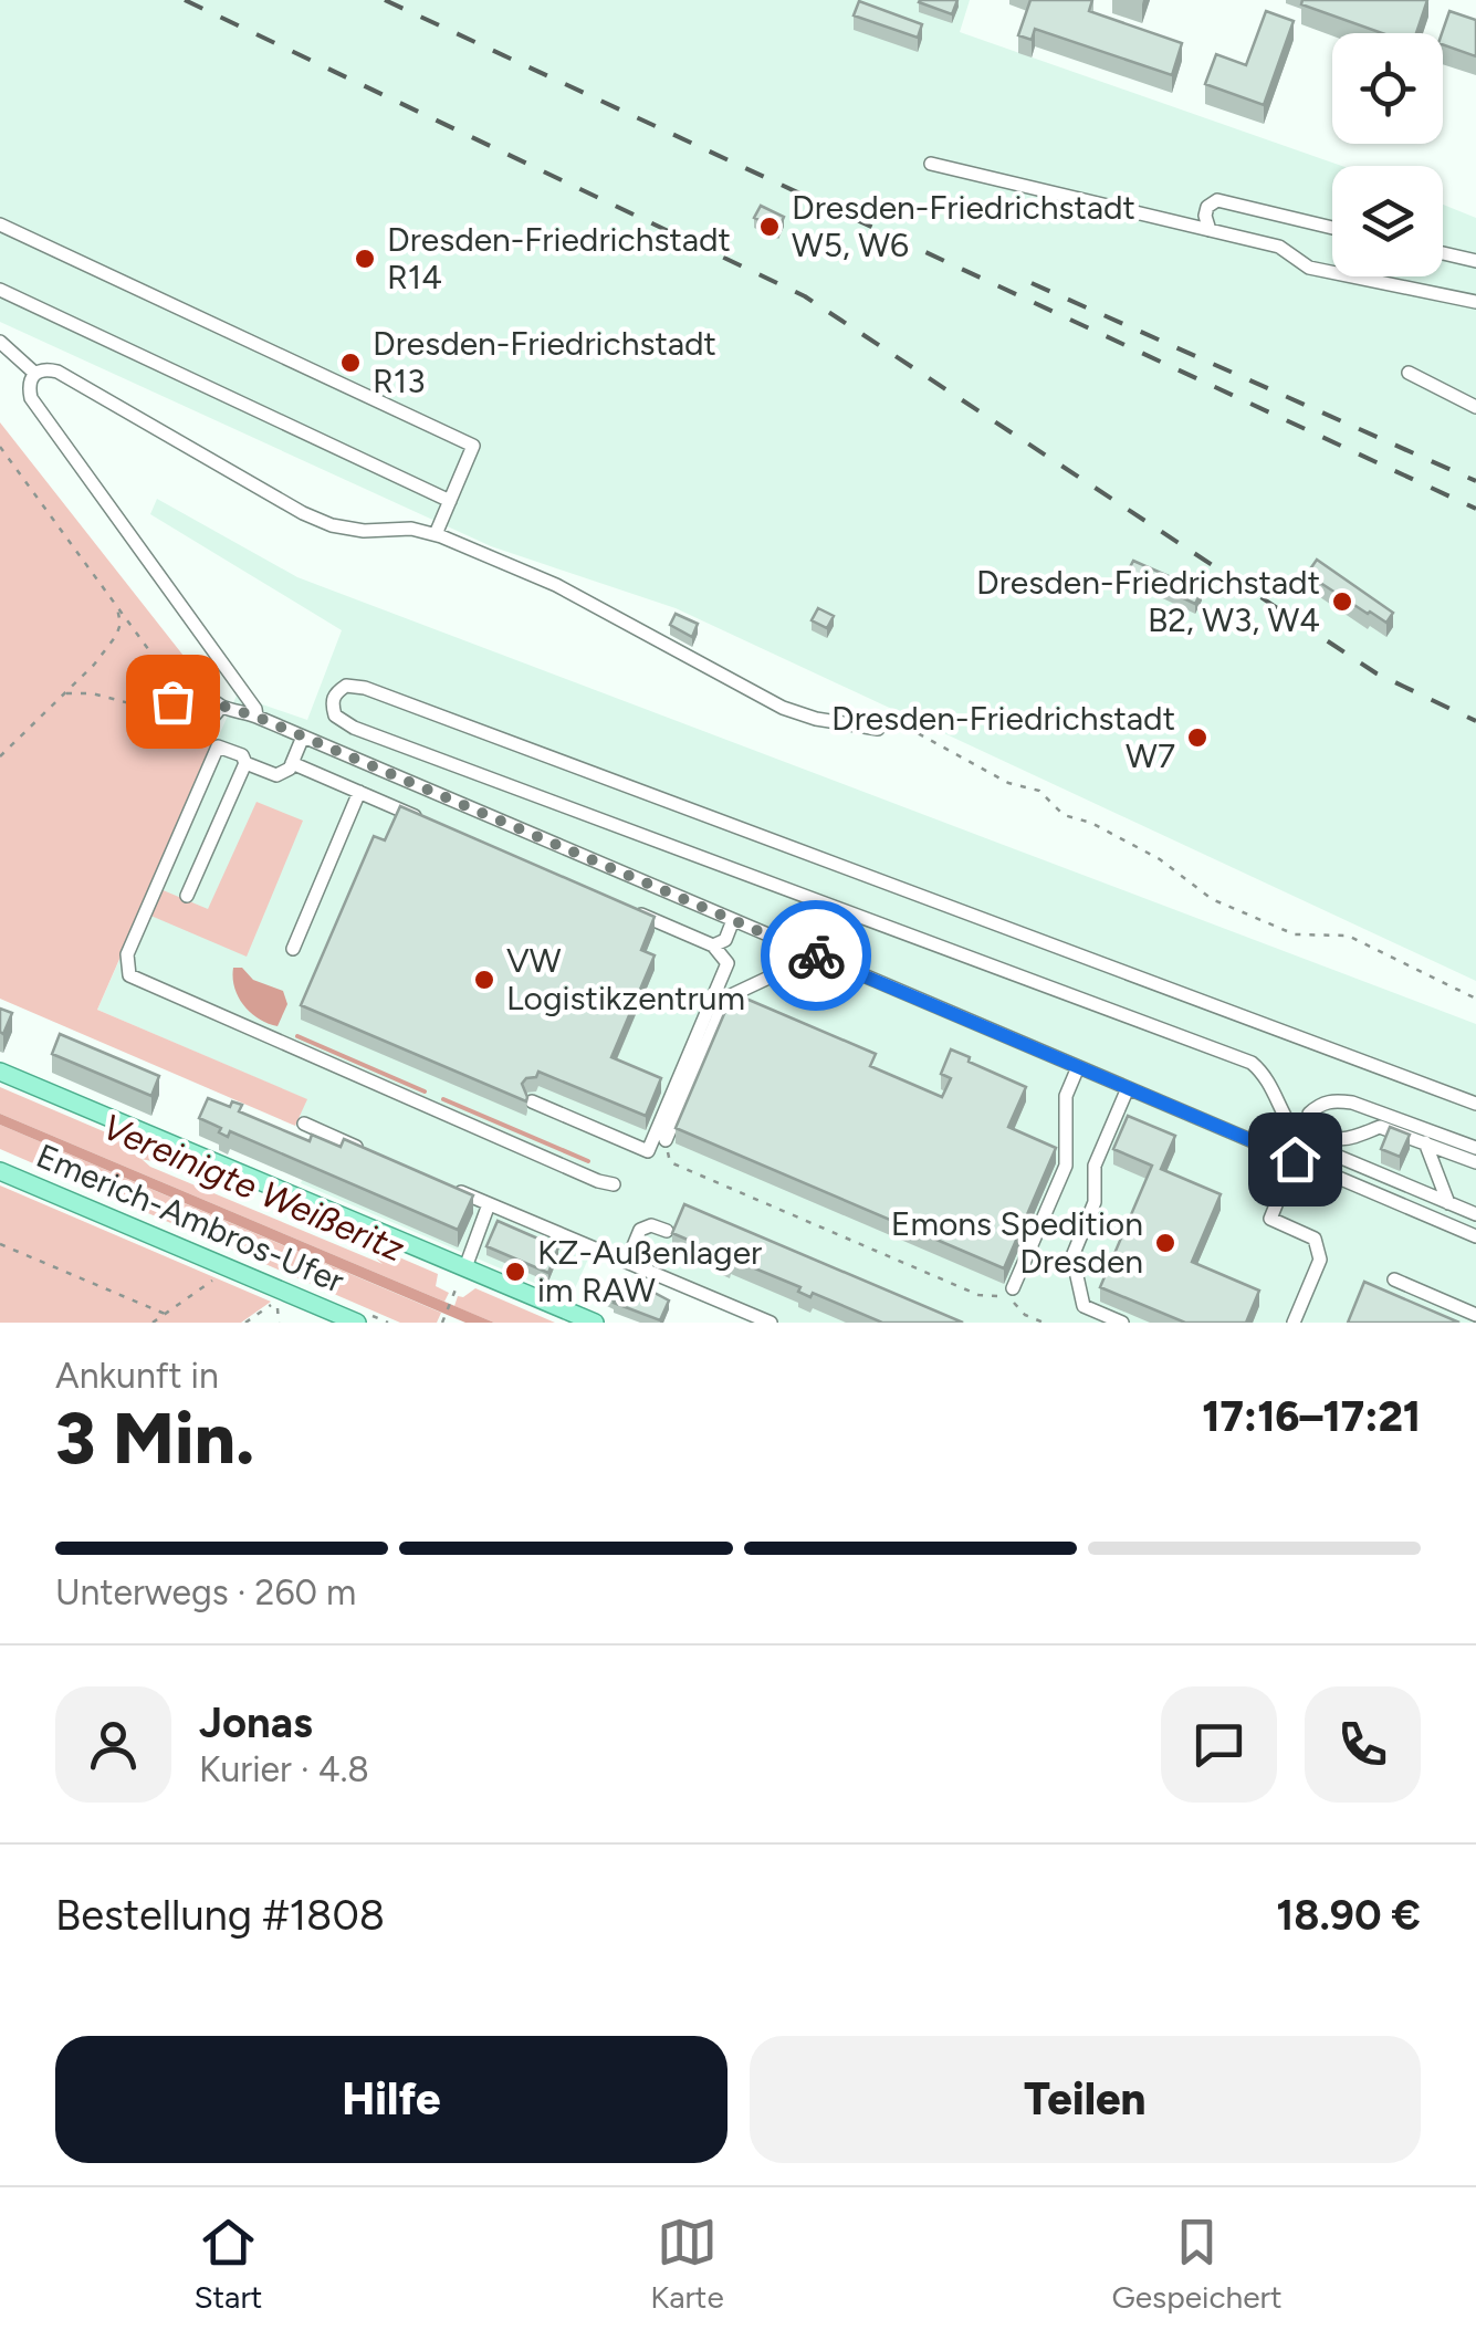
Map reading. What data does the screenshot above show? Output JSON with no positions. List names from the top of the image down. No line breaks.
{"streets":{"main road":["Emerich-Ambros-Ufer"]},"water":["Vereinigte Weißeritz"],"places":["Dresden-Friedrichstadt W5, W6","Dresden-Friedrichstadt R14","Dresden-Friedrichstadt R13","Dresden-Friedrichstadt B2, W3, W4","Dresden-Friedrichstadt W7","VW Logistikzentrum","Emons Spedition Dresden","KZ-Außenlager im RAW"],"page":{"heading":["3 Min.","Ankunft in","17:16–17:21"],"panel":["Jonas","Kurier · 4.8","Bestellung #1808","18.90 €"],"bar":"Unterwegs · 260 m","buttons":["Hilfe","Teilen"],"tabs":["Start","Karte","Gespeichert"]}}
